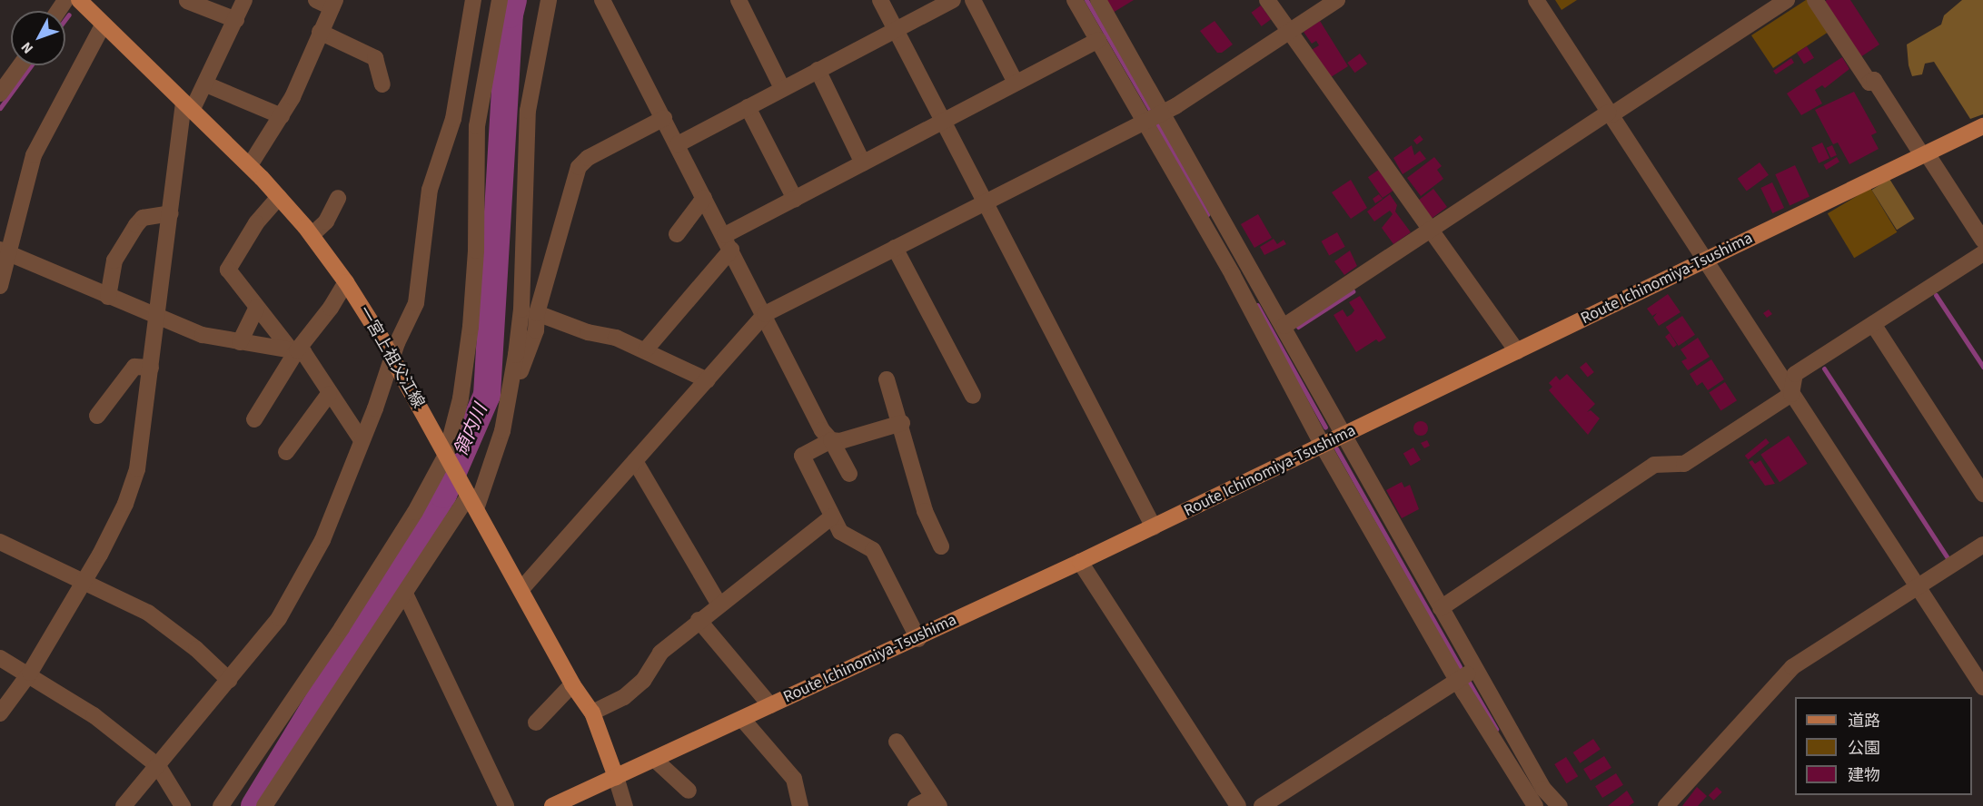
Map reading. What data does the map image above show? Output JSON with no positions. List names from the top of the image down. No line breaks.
{"streets":{"main road":["Route Ichinomiya-Tsushima","一宮上祖父江線"]},"crossings":[["Route Ichinomiya-Tsushima","一宮上祖父江線"]],"water":["領内川"],"legend":["道路","公園","建物"],"north":"bottom left"}
